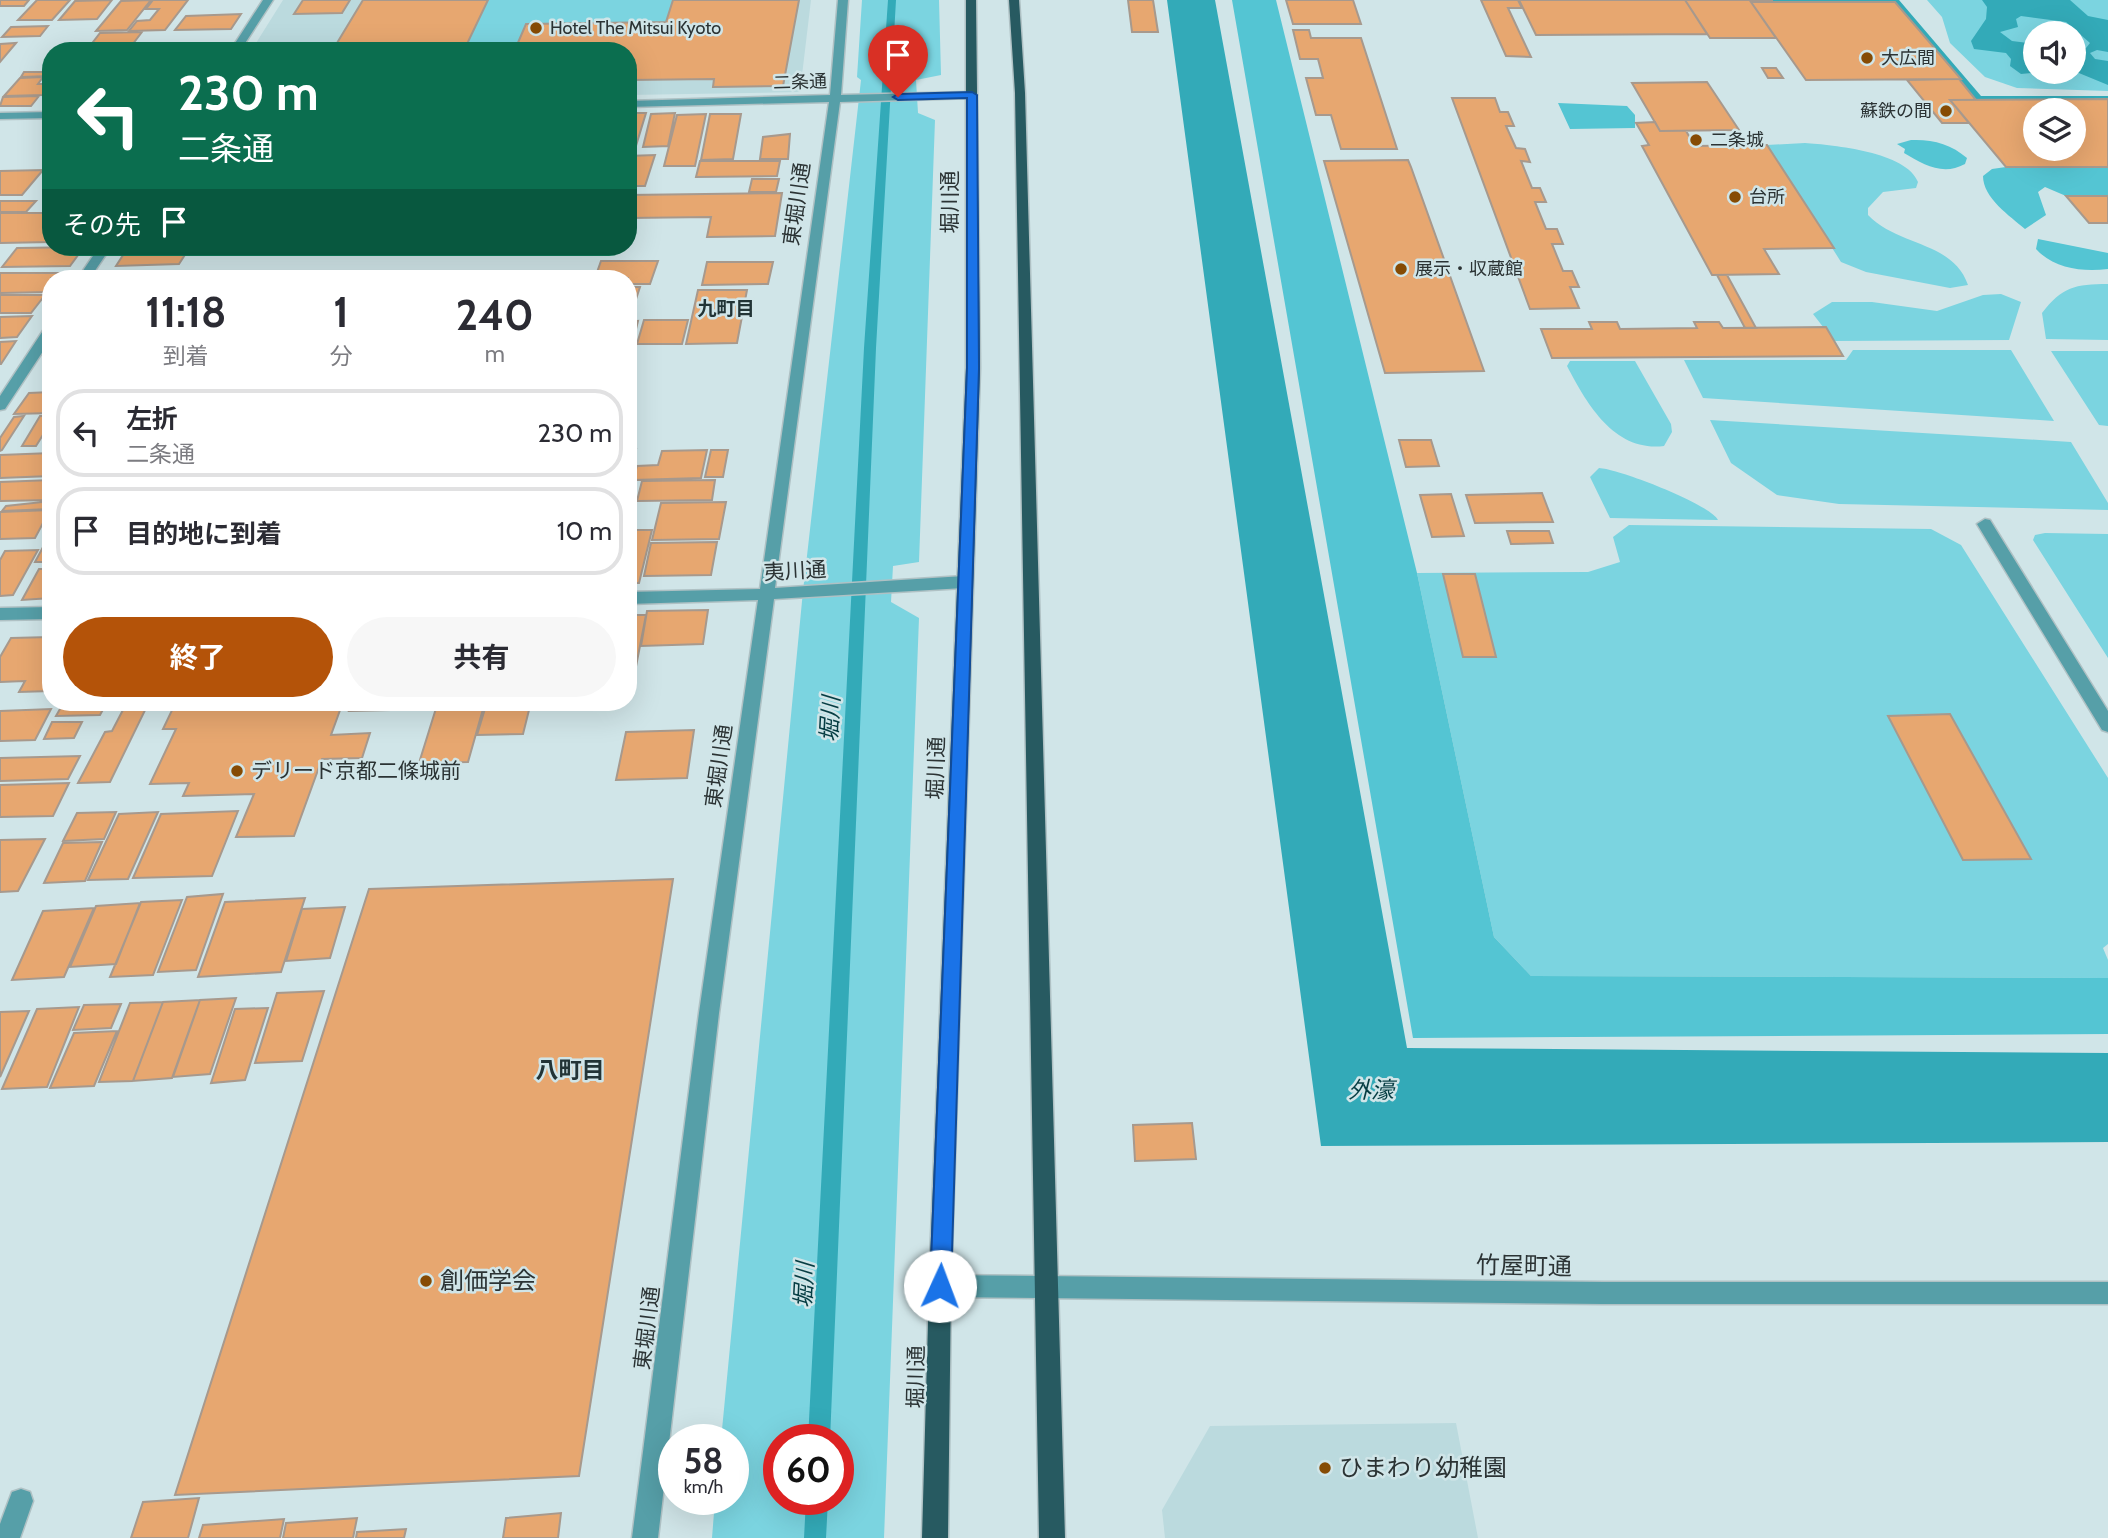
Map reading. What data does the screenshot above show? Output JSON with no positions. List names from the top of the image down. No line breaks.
{"streets":{"main road":["堀川通"],"street":["二条通","東堀川通","夷川通","竹屋町通"]},"crossings":[["二条通","堀川通"],["二条通","東堀川通"],["堀川通","夷川通"],["堀川通","竹屋町通"],["東堀川通","夷川通"]],"districts":["九町目","八町目"],"water":["堀川","外濠"],"places":["Hotel The Mitsui Kyoto","大広間","蘇鉄の間","二条城","台所","展示・収蔵館","デリード京都二條城前","創価学会","ひまわり幼稚園"],"page":{"turn":["230 m","二条通"],"then":"その先","eta":["11:18","到着","1","分","240","m"],"list":[{"name":"左折","note":"二条通","value":"230 m"},{"name":"目的地に到着","value":"10 m"}],"buttons":["終了","共有"],"speed":"58 km/h","limit":"60"}}
